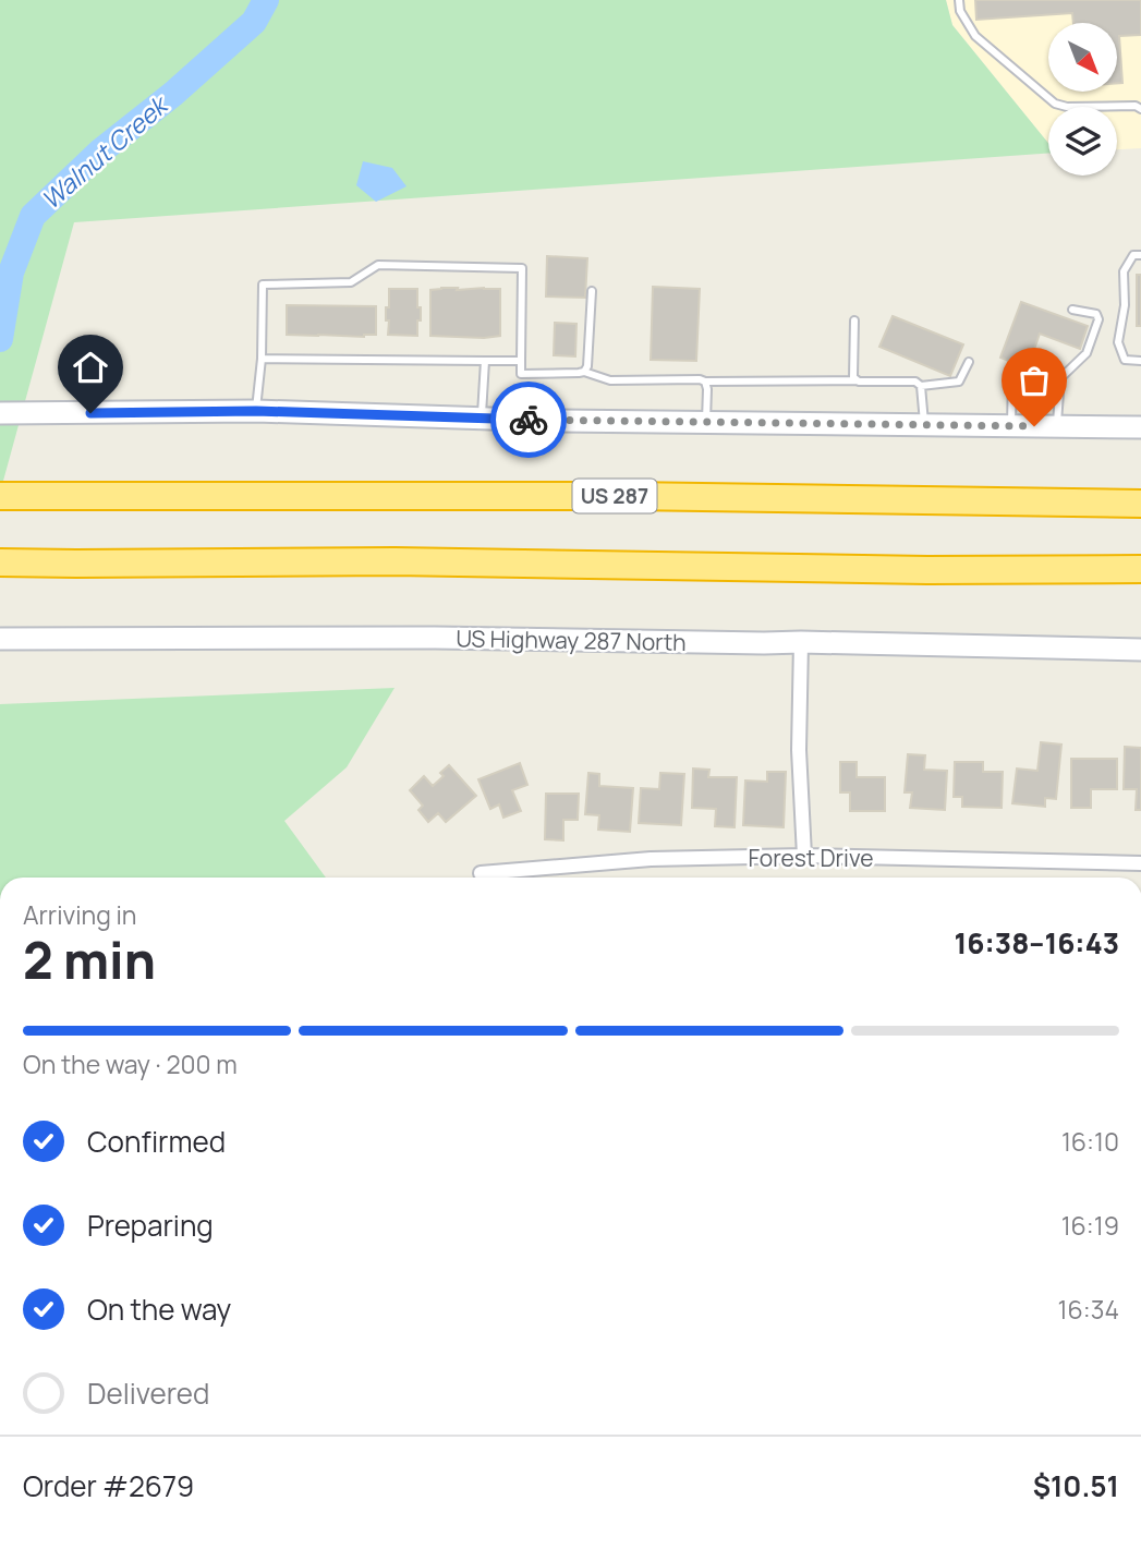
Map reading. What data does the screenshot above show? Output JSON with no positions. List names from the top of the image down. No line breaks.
{"streets":{"highway":["US 287"],"main road":["US Highway 287 North"],"street":["Forest Drive"]},"water":["Walnut Creek"],"north":"bottom right","page":{"heading":["2 min","Arriving in","16:38–16:43"],"panel":["Order #2679","$10.51"],"bar":"On the way · 200 m","list":[["Confirmed","16:10"],["Preparing","16:19"],["On the way","16:34"],"Delivered"]}}
